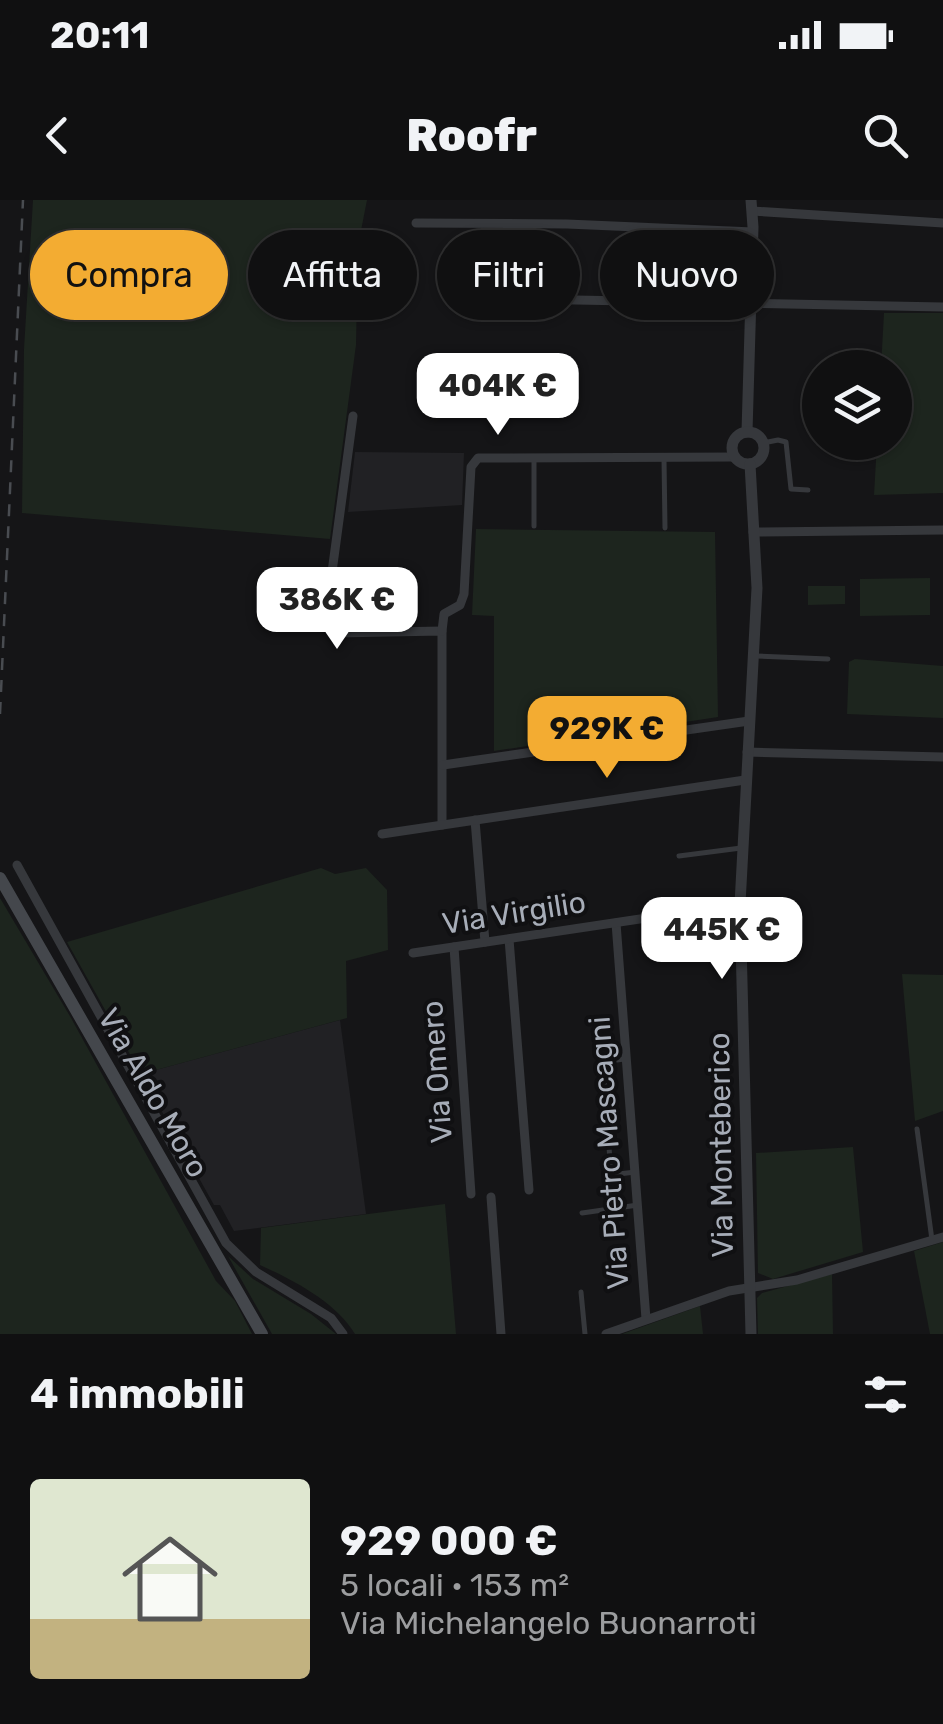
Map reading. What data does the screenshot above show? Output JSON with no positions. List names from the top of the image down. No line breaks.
{"streets":{"main road":["Via Aldo Moro"],"street":["Via Virgilio","Via Omero","Via Monteberico","Via Pietro Mascagni"]},"crossings":[["Via Virgilio","Via Omero"],["Via Virgilio","Via Monteberico"],["Via Virgilio","Via Pietro Mascagni"]],"page":{"status":"20:11","header":"Roofr","chip":["Compra","Affitta","Filtri","Nuovo"],"price":["404K €","386K €","929K €","445K €"],"heading":"4 immobili","list":[{"name":"929 000 €","note":"5 locali · 153 m² · Via Michelangelo Buonarroti"}]}}
